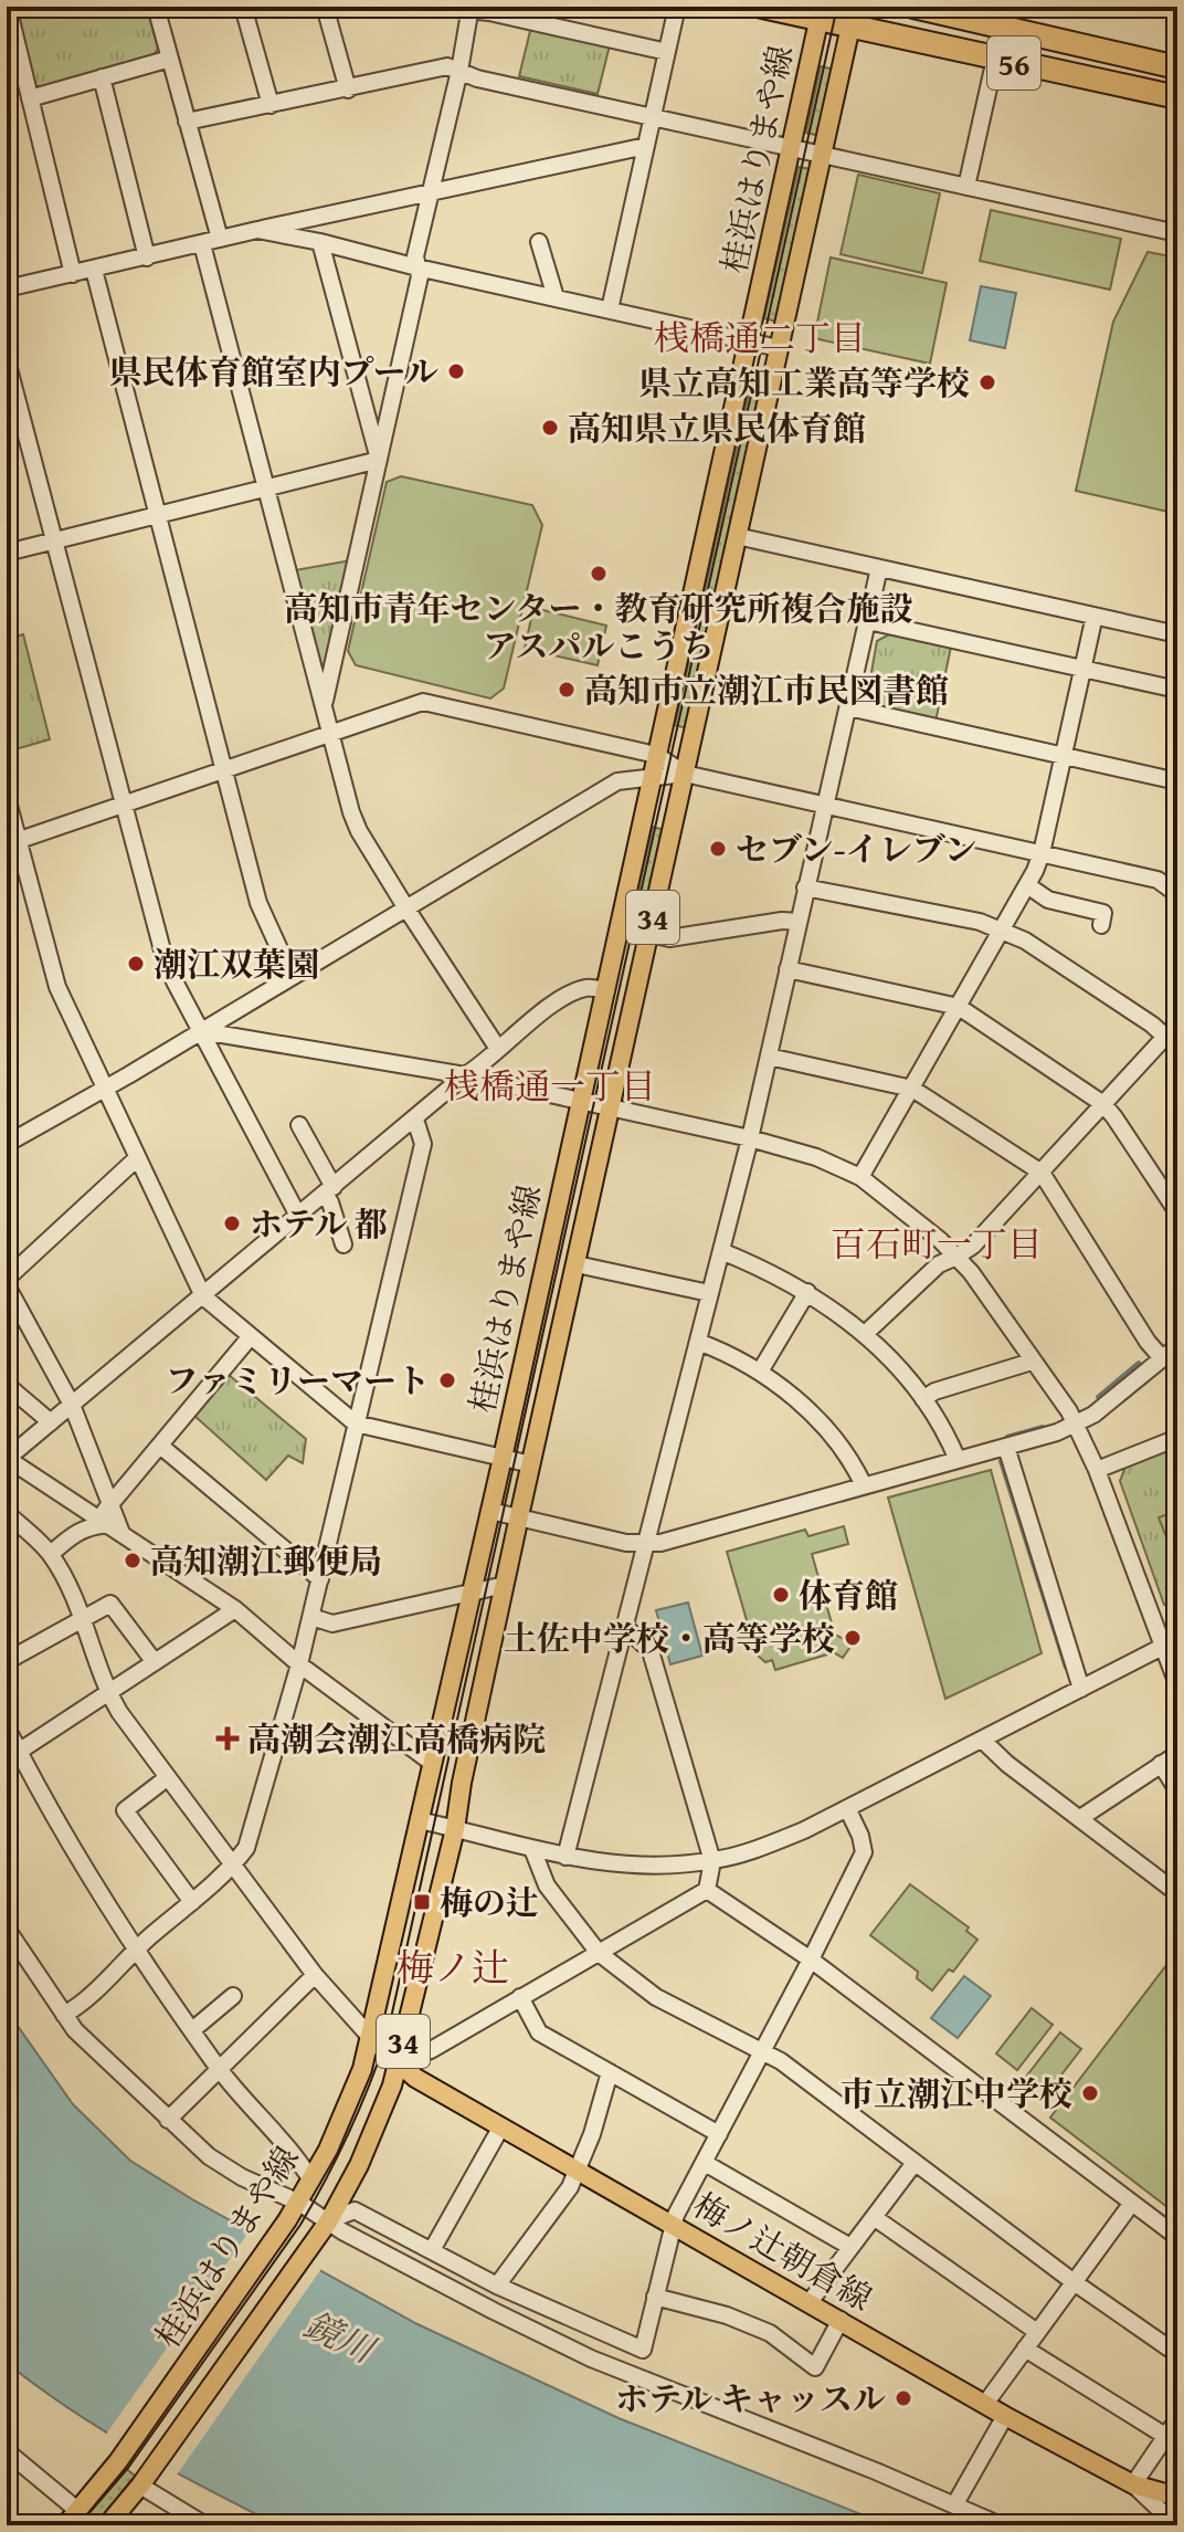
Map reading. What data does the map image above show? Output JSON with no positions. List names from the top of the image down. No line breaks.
{"streets":{"highway":["56"],"main road":["桂浜はりまや線","34","梅ノ辻朝倉線"]},"crossings":[["56","桂浜はりまや線"],["桂浜はりまや線","梅ノ辻朝倉線"]],"districts":["桟橋通二丁目","桟橋通一丁目","百石町一丁目","梅ノ辻"],"water":["鏡川"],"places":{"other":["県民体育館室内プール","県立高知工業高等学校","高知県立県民体育館","高知市青年センター・教育研究所複合施設 アスパルこうち","高知市立潮江市民図書館","セブン-イレブン","潮江双葉園","ホテル 都","ファミリーマート","高知潮江郵便局","体育館","土佐中学校・高等学校","市立潮江中学校","ホテル キャッスル"],"health":["高潮会潮江高橋病院"],"transit":["梅の辻"]}}
